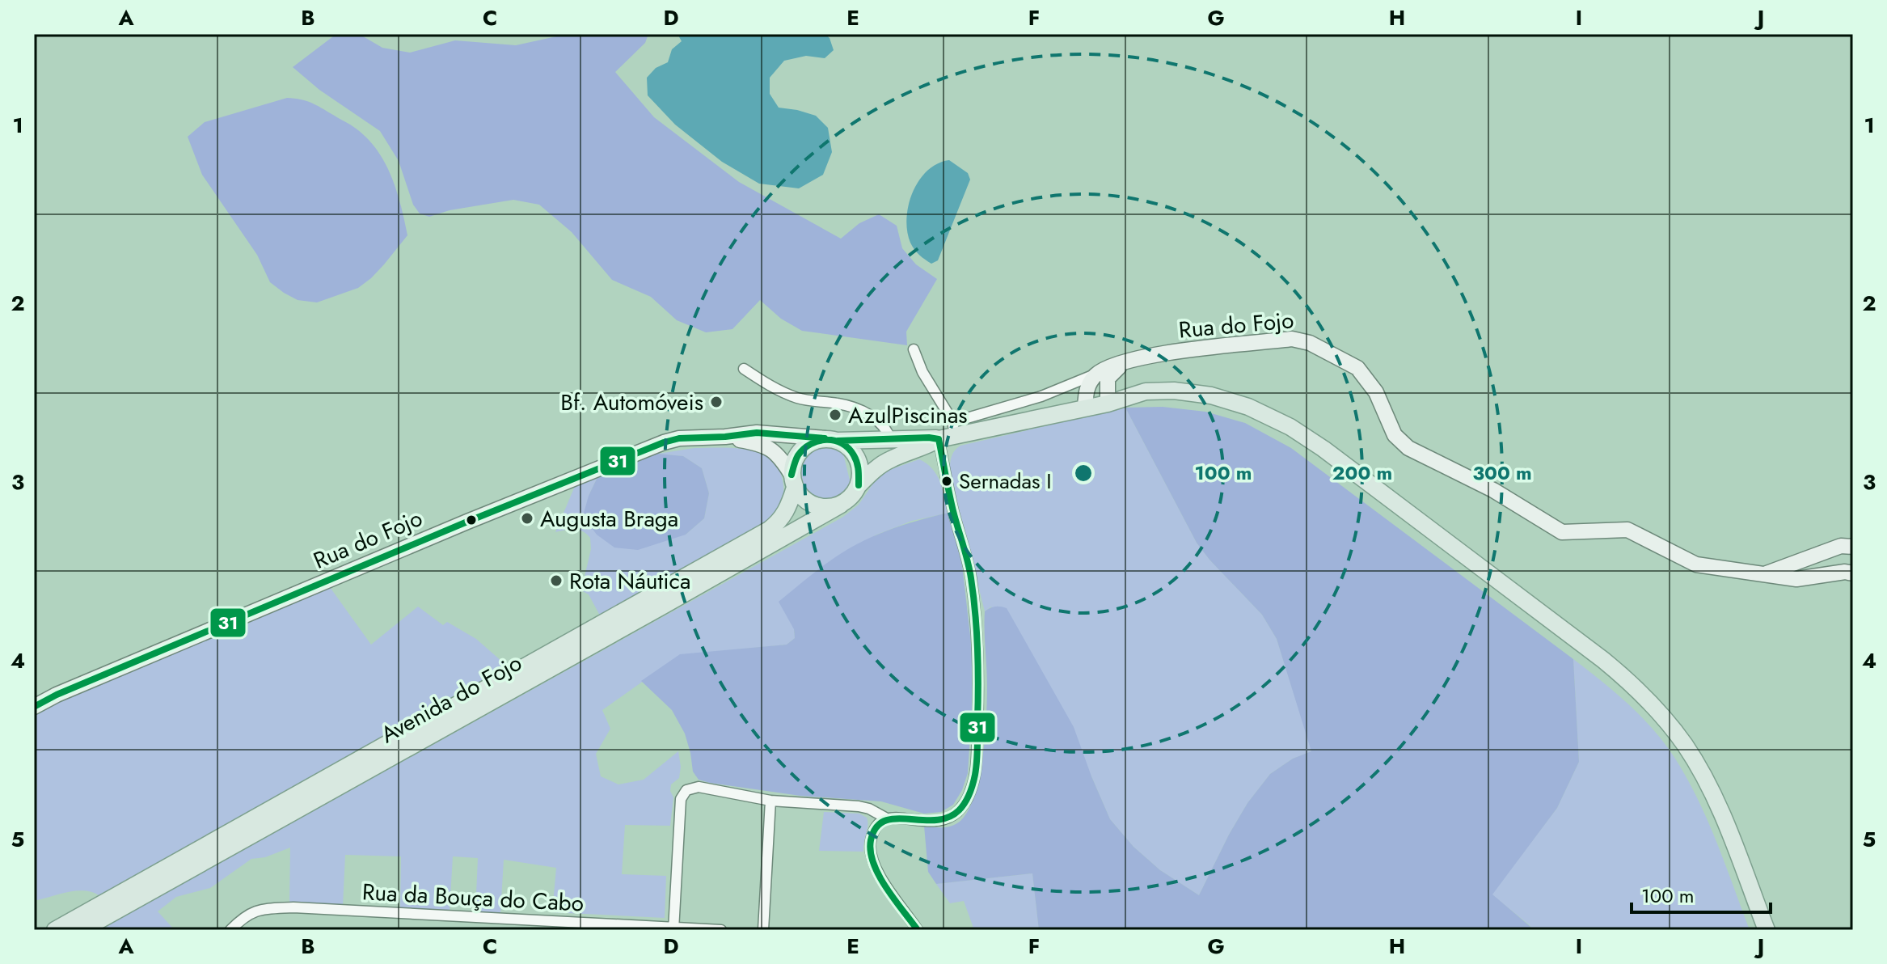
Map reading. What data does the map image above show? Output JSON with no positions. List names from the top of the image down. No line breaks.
{"streets":{"main road":["Rua do Fojo","Avenida do Fojo"],"street":["Rua da Bouça do Cabo"]},"crossings":[["Rua do Fojo","Avenida do Fojo"]],"places":["Bf. Automóveis","AzulPiscinas","Sernadas I","Augusta Braga","Rota Náutica"],"lines":["transit line 31"],"scale_bar":"100 m","grid":{"columns":["A","B","C","D","E","F","G","H","I","J"],"rows":["1","2","3","4","5"]},"rings":["100 m","200 m","300 m"]}
